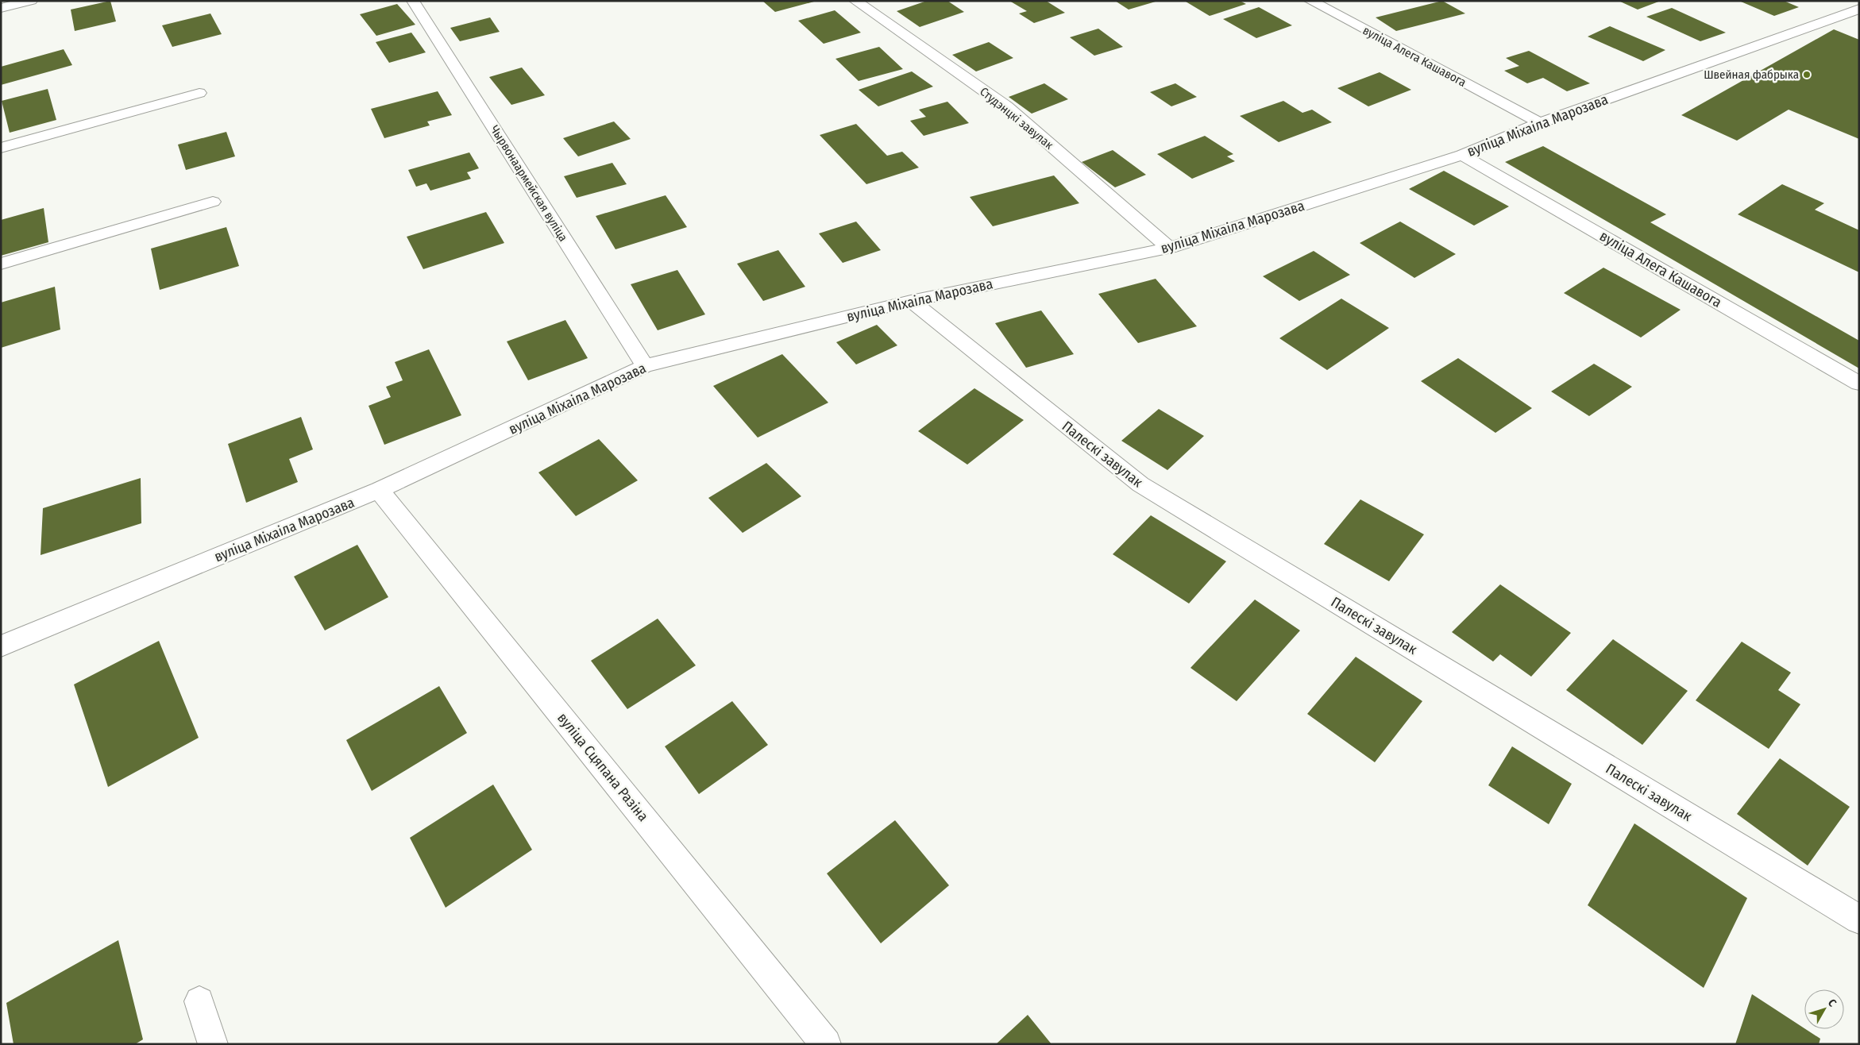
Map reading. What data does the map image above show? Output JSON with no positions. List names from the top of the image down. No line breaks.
{"streets":{"street":["вуліца Алега Кашавога","Студэнцкі завулак","вуліца Міхаіла Марозава","Чырвонаармейская вуліца","Палескі завулак","вуліца Сцяпана Разіна"]},"crossings":[["вуліца Алега Кашавога","вуліца Міхаіла Марозава"],["Студэнцкі завулак","вуліца Міхаіла Марозава"],["вуліца Міхаіла Марозава","Чырвонаармейская вуліца"],["вуліца Міхаіла Марозава","Палескі завулак"],["вуліца Міхаіла Марозава","вуліца Сцяпана Разіна"]],"places":["Швейная фабрыка"],"north":"top right"}
